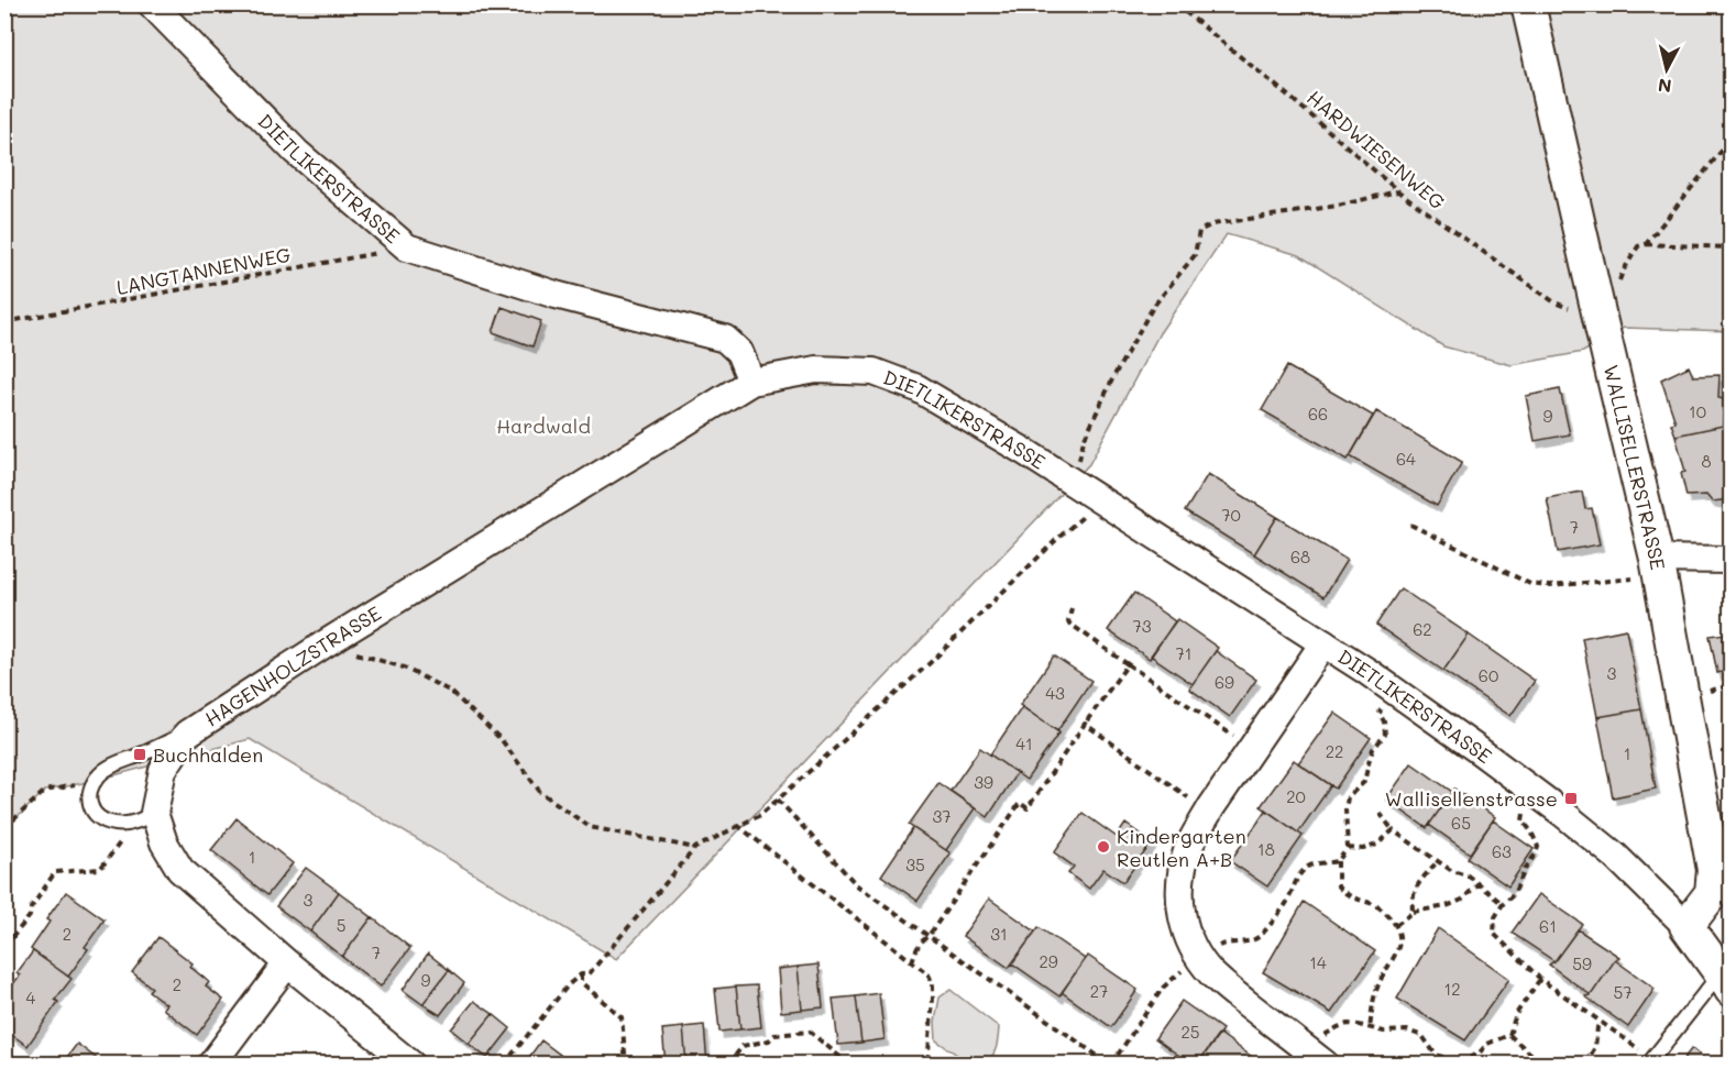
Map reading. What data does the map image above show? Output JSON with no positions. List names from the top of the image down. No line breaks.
{"streets":{"street":["DIETLIKERSTRASSE","WALLISELLERSTRASSE","HAGENHOLZSTRASSE"],"path":["HARDWIESENWEG","LANGTANNENWEG"]},"crossings":[["HARDWIESENWEG","WALLISELLERSTRASSE"],["DIETLIKERSTRASSE","LANGTANNENWEG"],["DIETLIKERSTRASSE","WALLISELLERSTRASSE"],["DIETLIKERSTRASSE","HAGENHOLZSTRASSE"]],"parks":["Hardwald"],"places":{"transit":["Buchhalden","Wallisellenstrasse"],"other":["Kindergarten Reutlen A+B"]},"house_numbers":["10","66","9","64","8","70","7","68","73","62","71","3","60","69","43","41","22","1","39","20","37","65","18","63","1","35","3","5","61","2","31","7","29","14","59","9","2","12","27","57","4","25"],"north":"bottom"}
